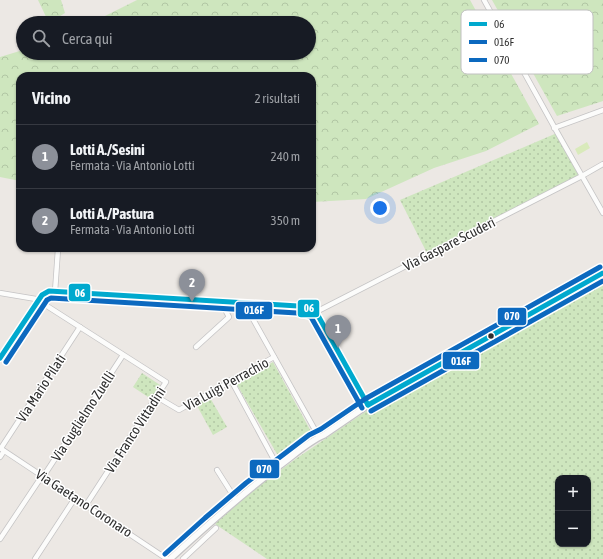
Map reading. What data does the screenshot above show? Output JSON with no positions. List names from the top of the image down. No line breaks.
{"streets":{"street":["Via Gaspare Scuderi","Via Luigi Perrachio","Via Mario Pilati","Via Guglielmo Zuelli","Via Franco Vittadini","Via Gaetano Coronaro"]},"crossings":[["Via Luigi Perrachio","Via Franco Vittadini"],["Via Mario Pilati","Via Franco Vittadini"],["Via Mario Pilati","Via Gaetano Coronaro"],["Via Guglielmo Zuelli","Via Franco Vittadini"],["Via Guglielmo Zuelli","Via Gaetano Coronaro"],["Via Franco Vittadini","Via Gaetano Coronaro"]],"lines":["transit line 070","transit line 06","transit line 016F"],"legend":["06","016F","070"],"page":{"search":"Cerca qui","heading":["Vicino","2 risultati"],"list":[{"mark":"1","name":"Lotti A./Sesini","note":"Fermata · Via Antonio Lotti","value":"240 m"},{"mark":"2","name":"Lotti A./Pastura","note":"Fermata · Via Antonio Lotti","value":"350 m"}],"pins":["2","1"],"map_buttons":["+","−"]}}
